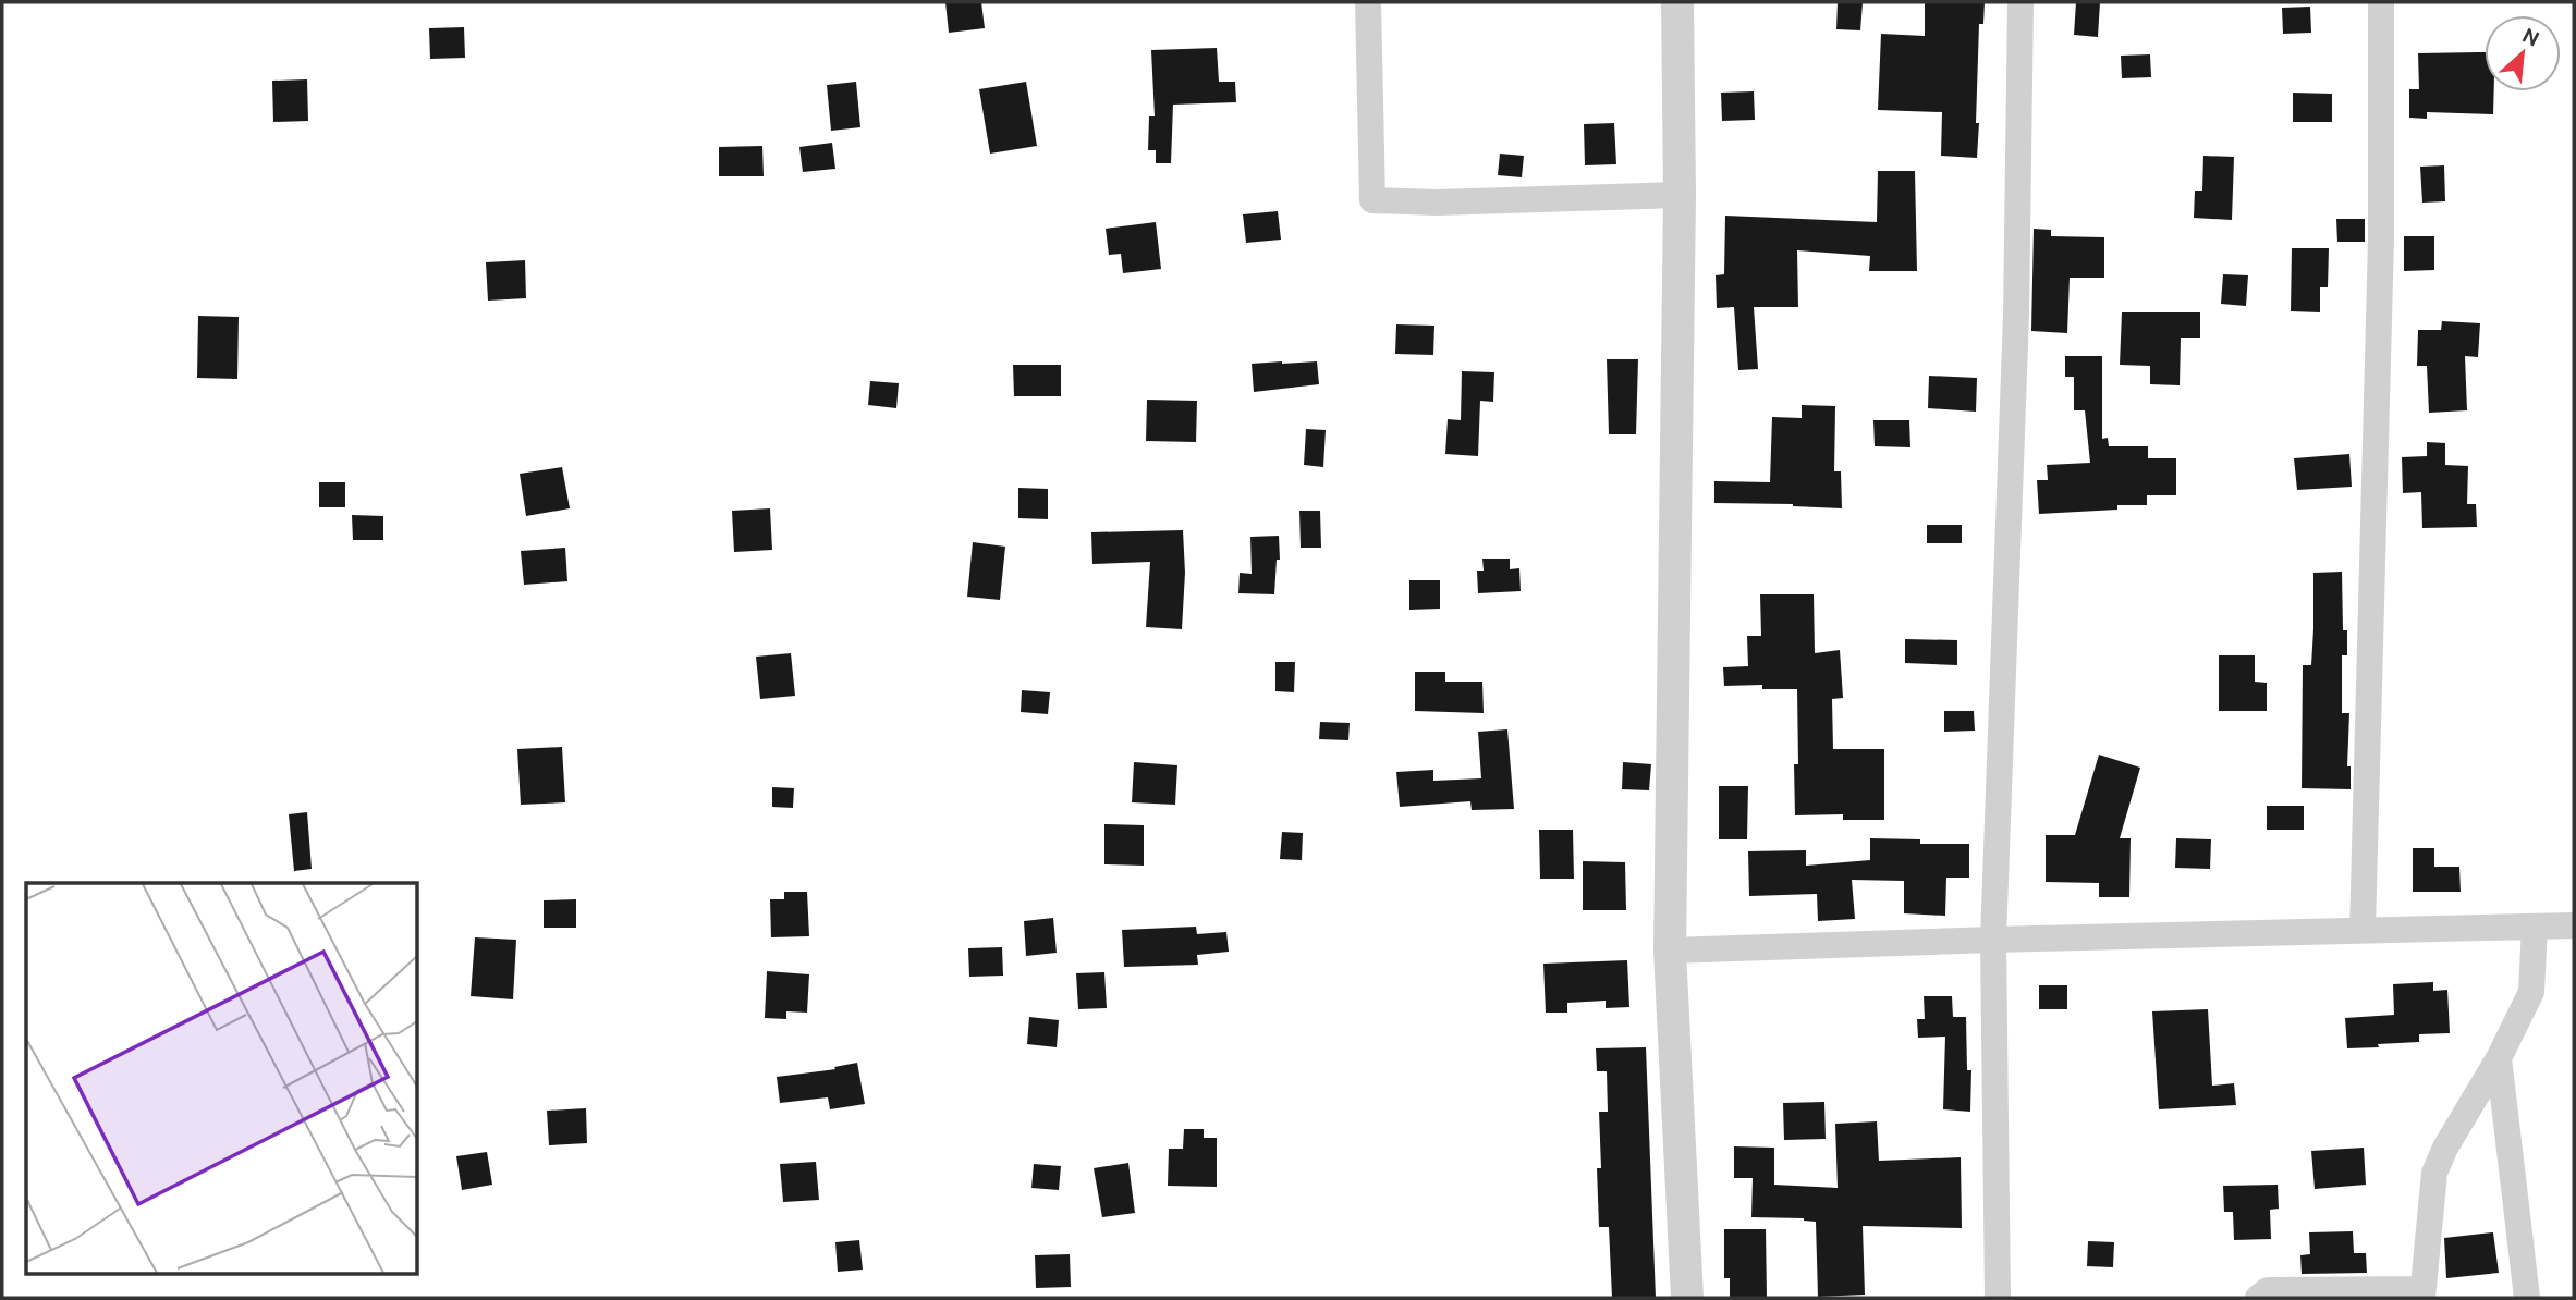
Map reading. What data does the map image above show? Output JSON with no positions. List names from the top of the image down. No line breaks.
{"north":"top right"}
